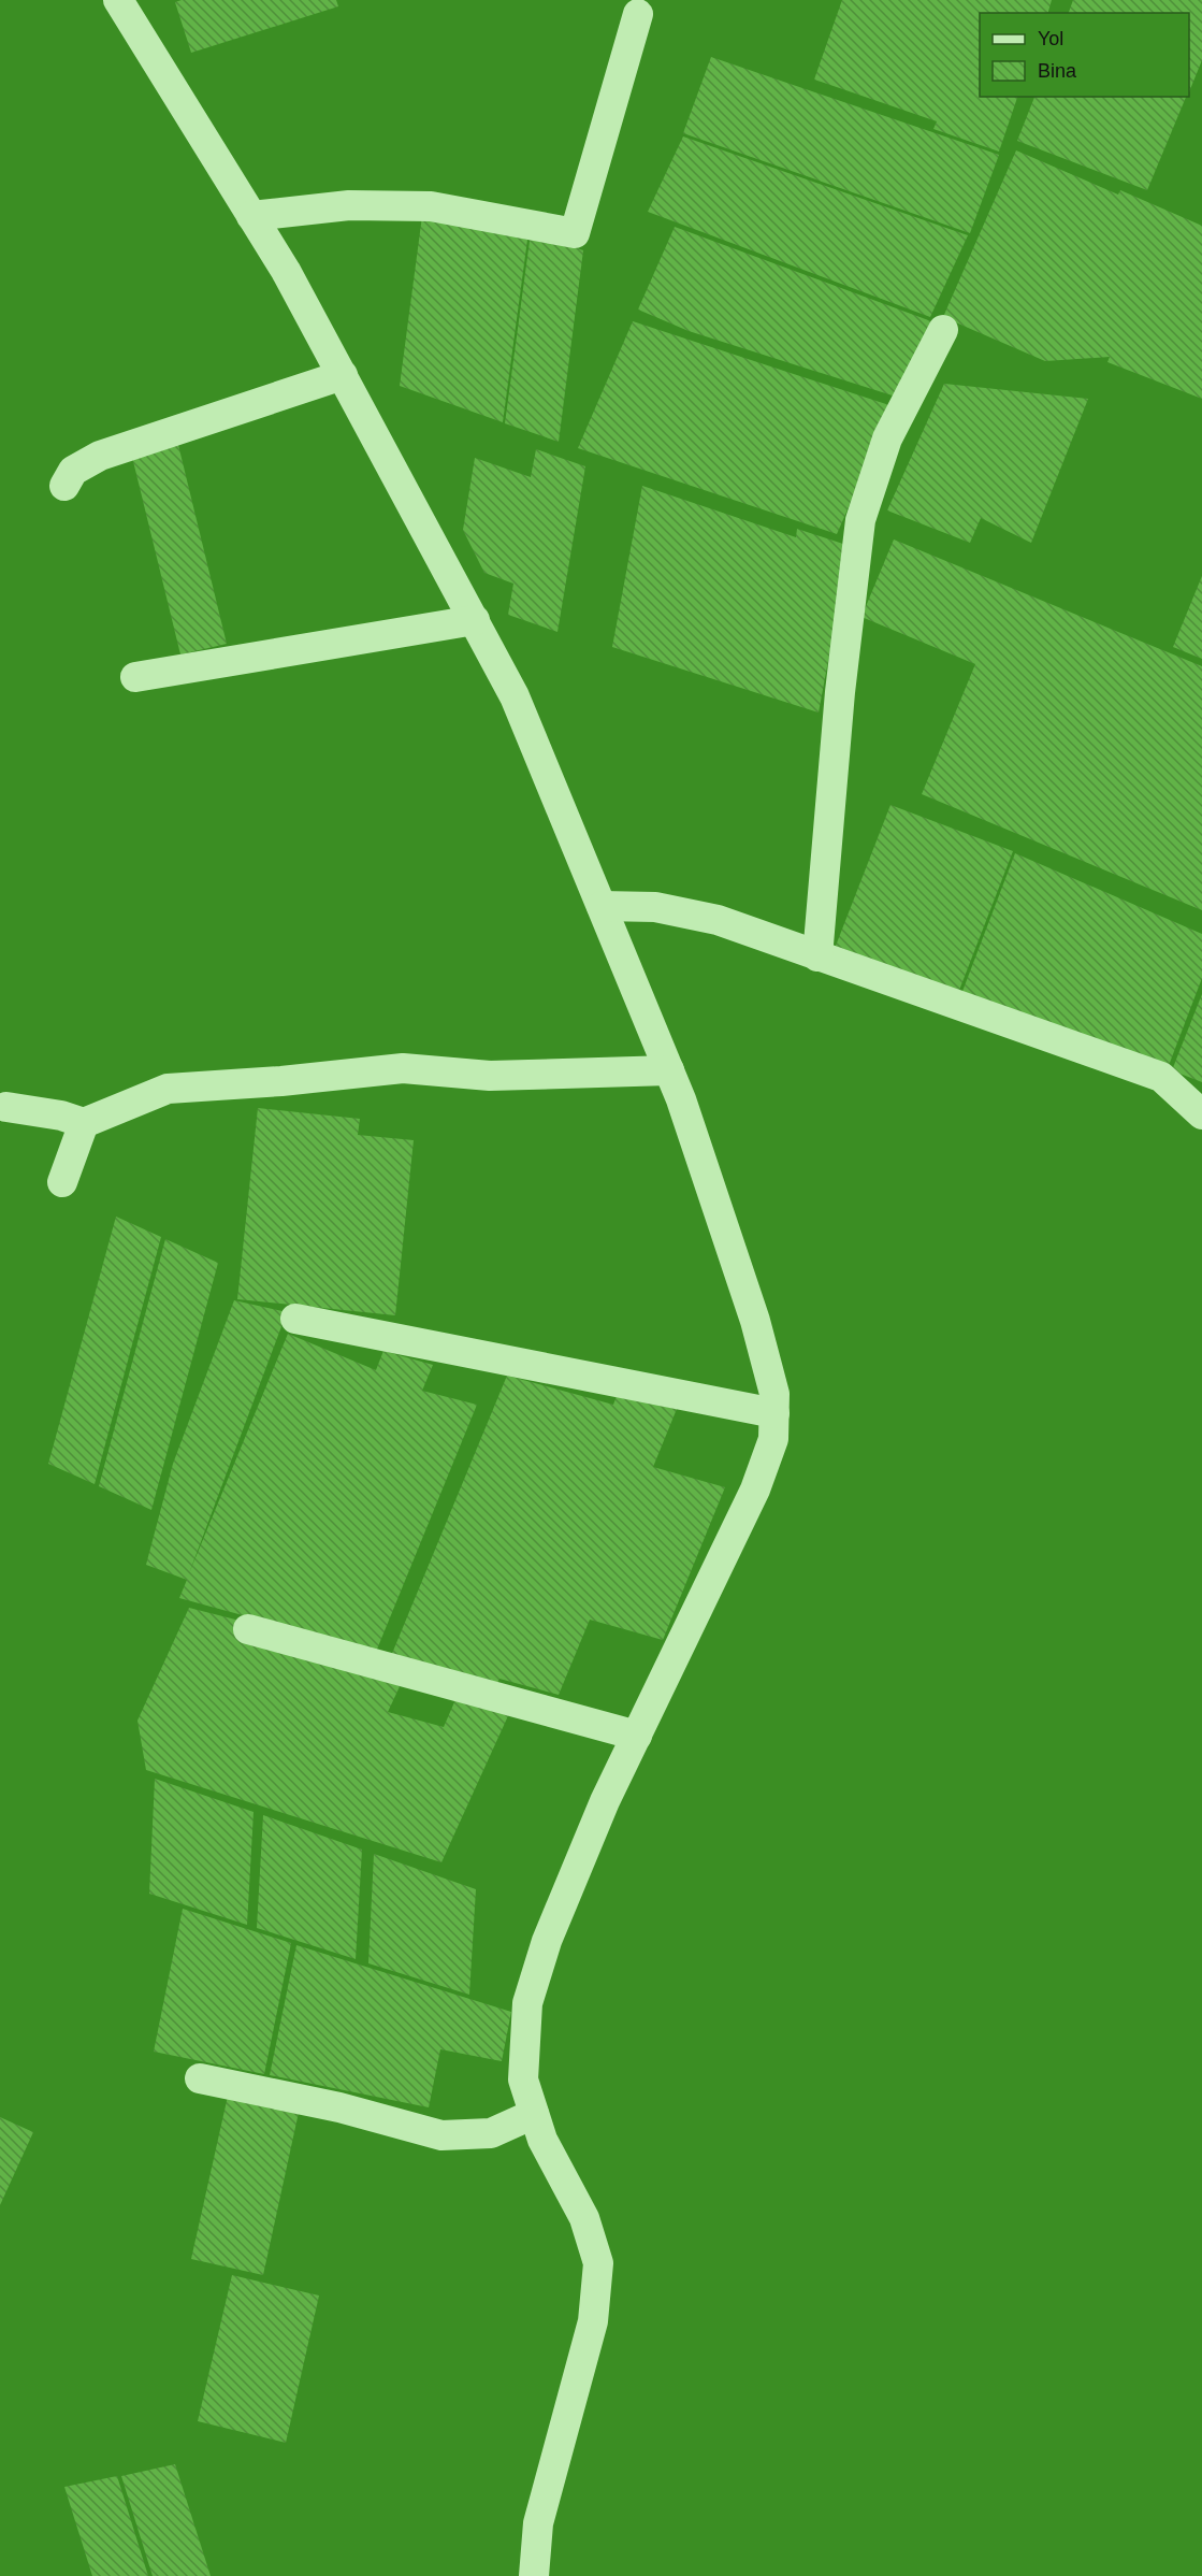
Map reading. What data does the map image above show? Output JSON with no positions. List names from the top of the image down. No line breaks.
{"legend":["Yol","Bina"]}
